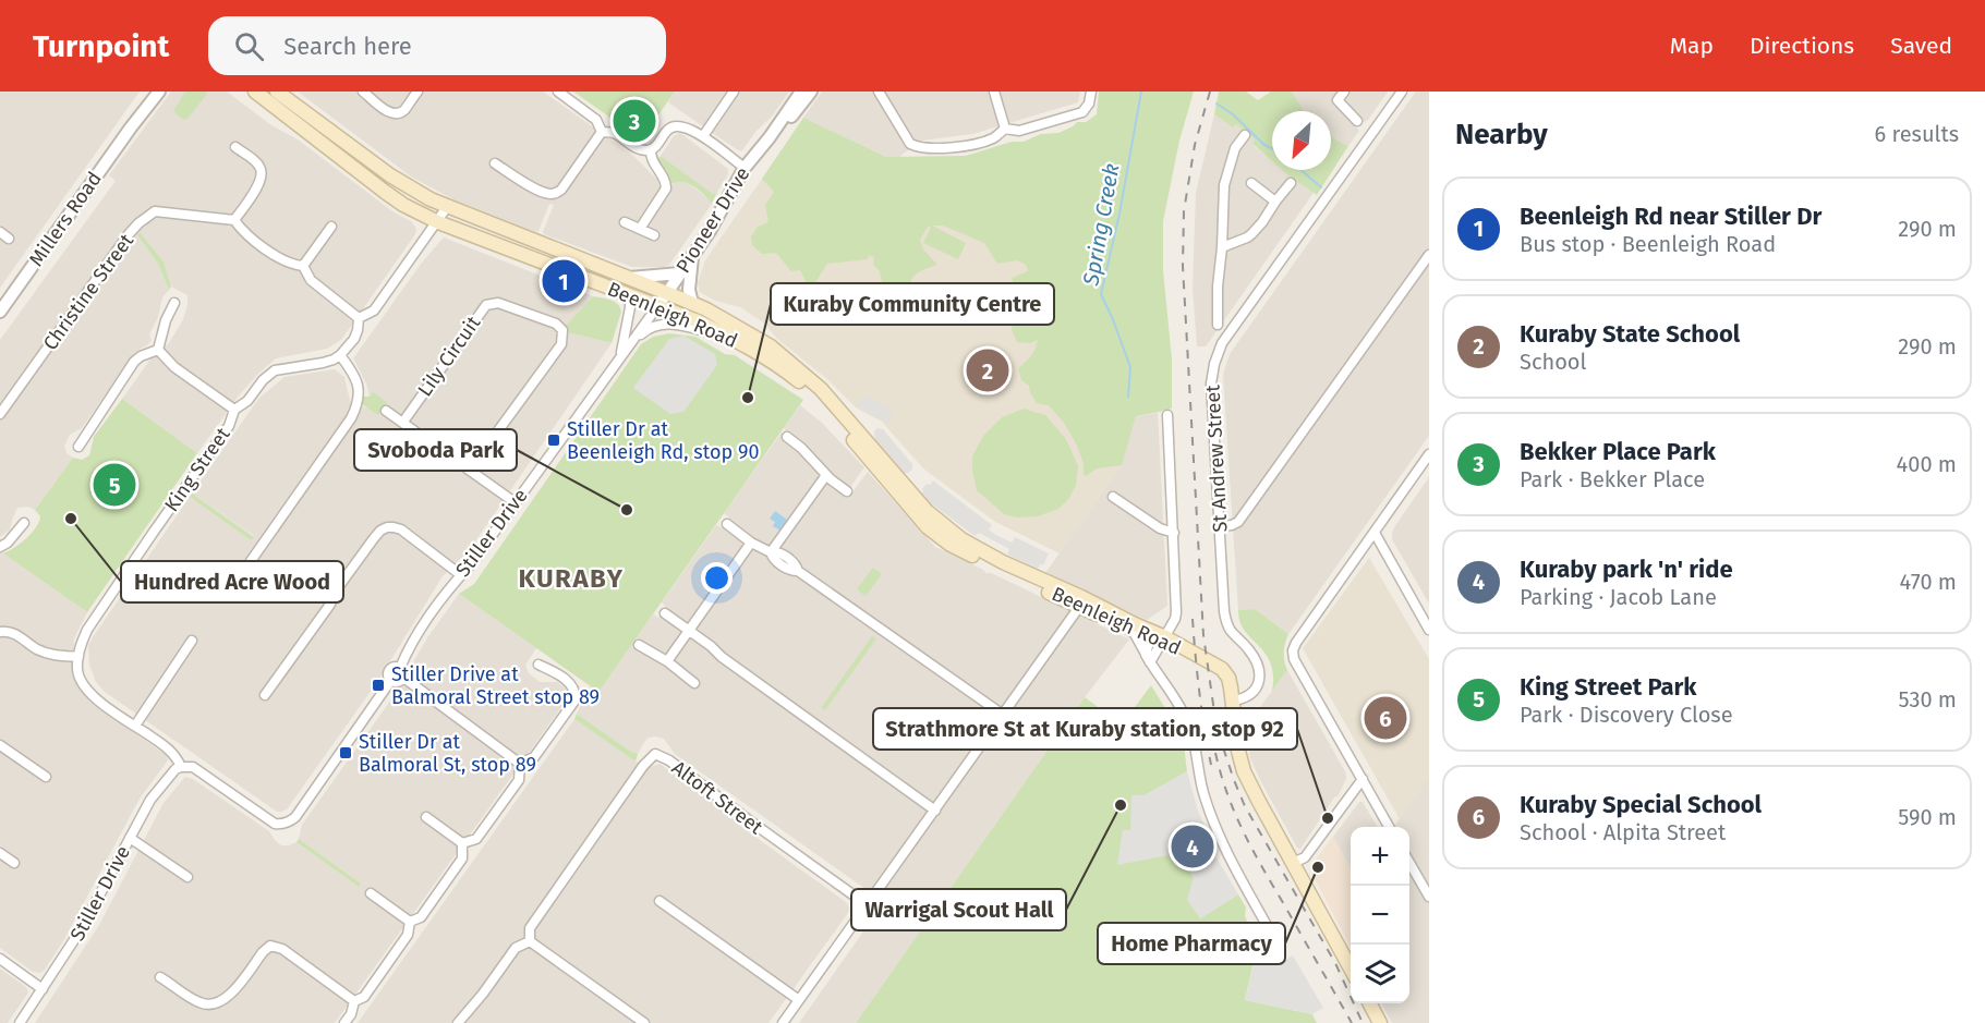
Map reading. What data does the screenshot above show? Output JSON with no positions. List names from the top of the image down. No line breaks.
{"streets":{"main road":["Beenleigh Road"],"street":["Millers Road","Pioneer Drive","Christine Street","Lily Circuit","St Andrew Street","King Street","Stiller Drive","Altoft Street"]},"crossings":[["Pioneer Drive","Beenleigh Road"],["Pioneer Drive","Stiller Drive"],["Beenleigh Road","St Andrew Street"],["Beenleigh Road","Stiller Drive"]],"districts":["KURABY"],"water":["Spring Creek"],"places":{"other":["Kuraby Community Centre","Svoboda Park","Hundred Acre Wood","Warrigal Scout Hall","Strathmore St at Kuraby station, stop 92","Home Pharmacy"],"transit":["Stiller Dr at Beenleigh Rd, stop 90","Stiller Drive at Balmoral Street stop 89","Stiller Dr at Balmoral St, stop 89"]},"north":"bottom left","page":{"header":"Turnpoint","search":"Search here","nav":["Map","Directions","Saved"],"heading":["Nearby","6 results"],"pins":["3","1","2","5","6","4"],"list":[{"mark":"1","name":"Beenleigh Rd near Stiller Dr","note":"Bus stop · Beenleigh Road","value":"290 m"},{"mark":"2","name":"Kuraby State School","note":"School","value":"290 m"},{"mark":"3","name":"Bekker Place Park","note":"Park · Bekker Place","value":"400 m"},{"mark":"4","name":"Kuraby park 'n' ride","note":"Parking · Jacob Lane","value":"470 m"},{"mark":"5","name":"King Street Park","note":"Park · Discovery Close","value":"530 m"},{"mark":"6","name":"Kuraby Special School","note":"School · Alpita Street","value":"590 m"}],"map_buttons":["+","−"]}}
